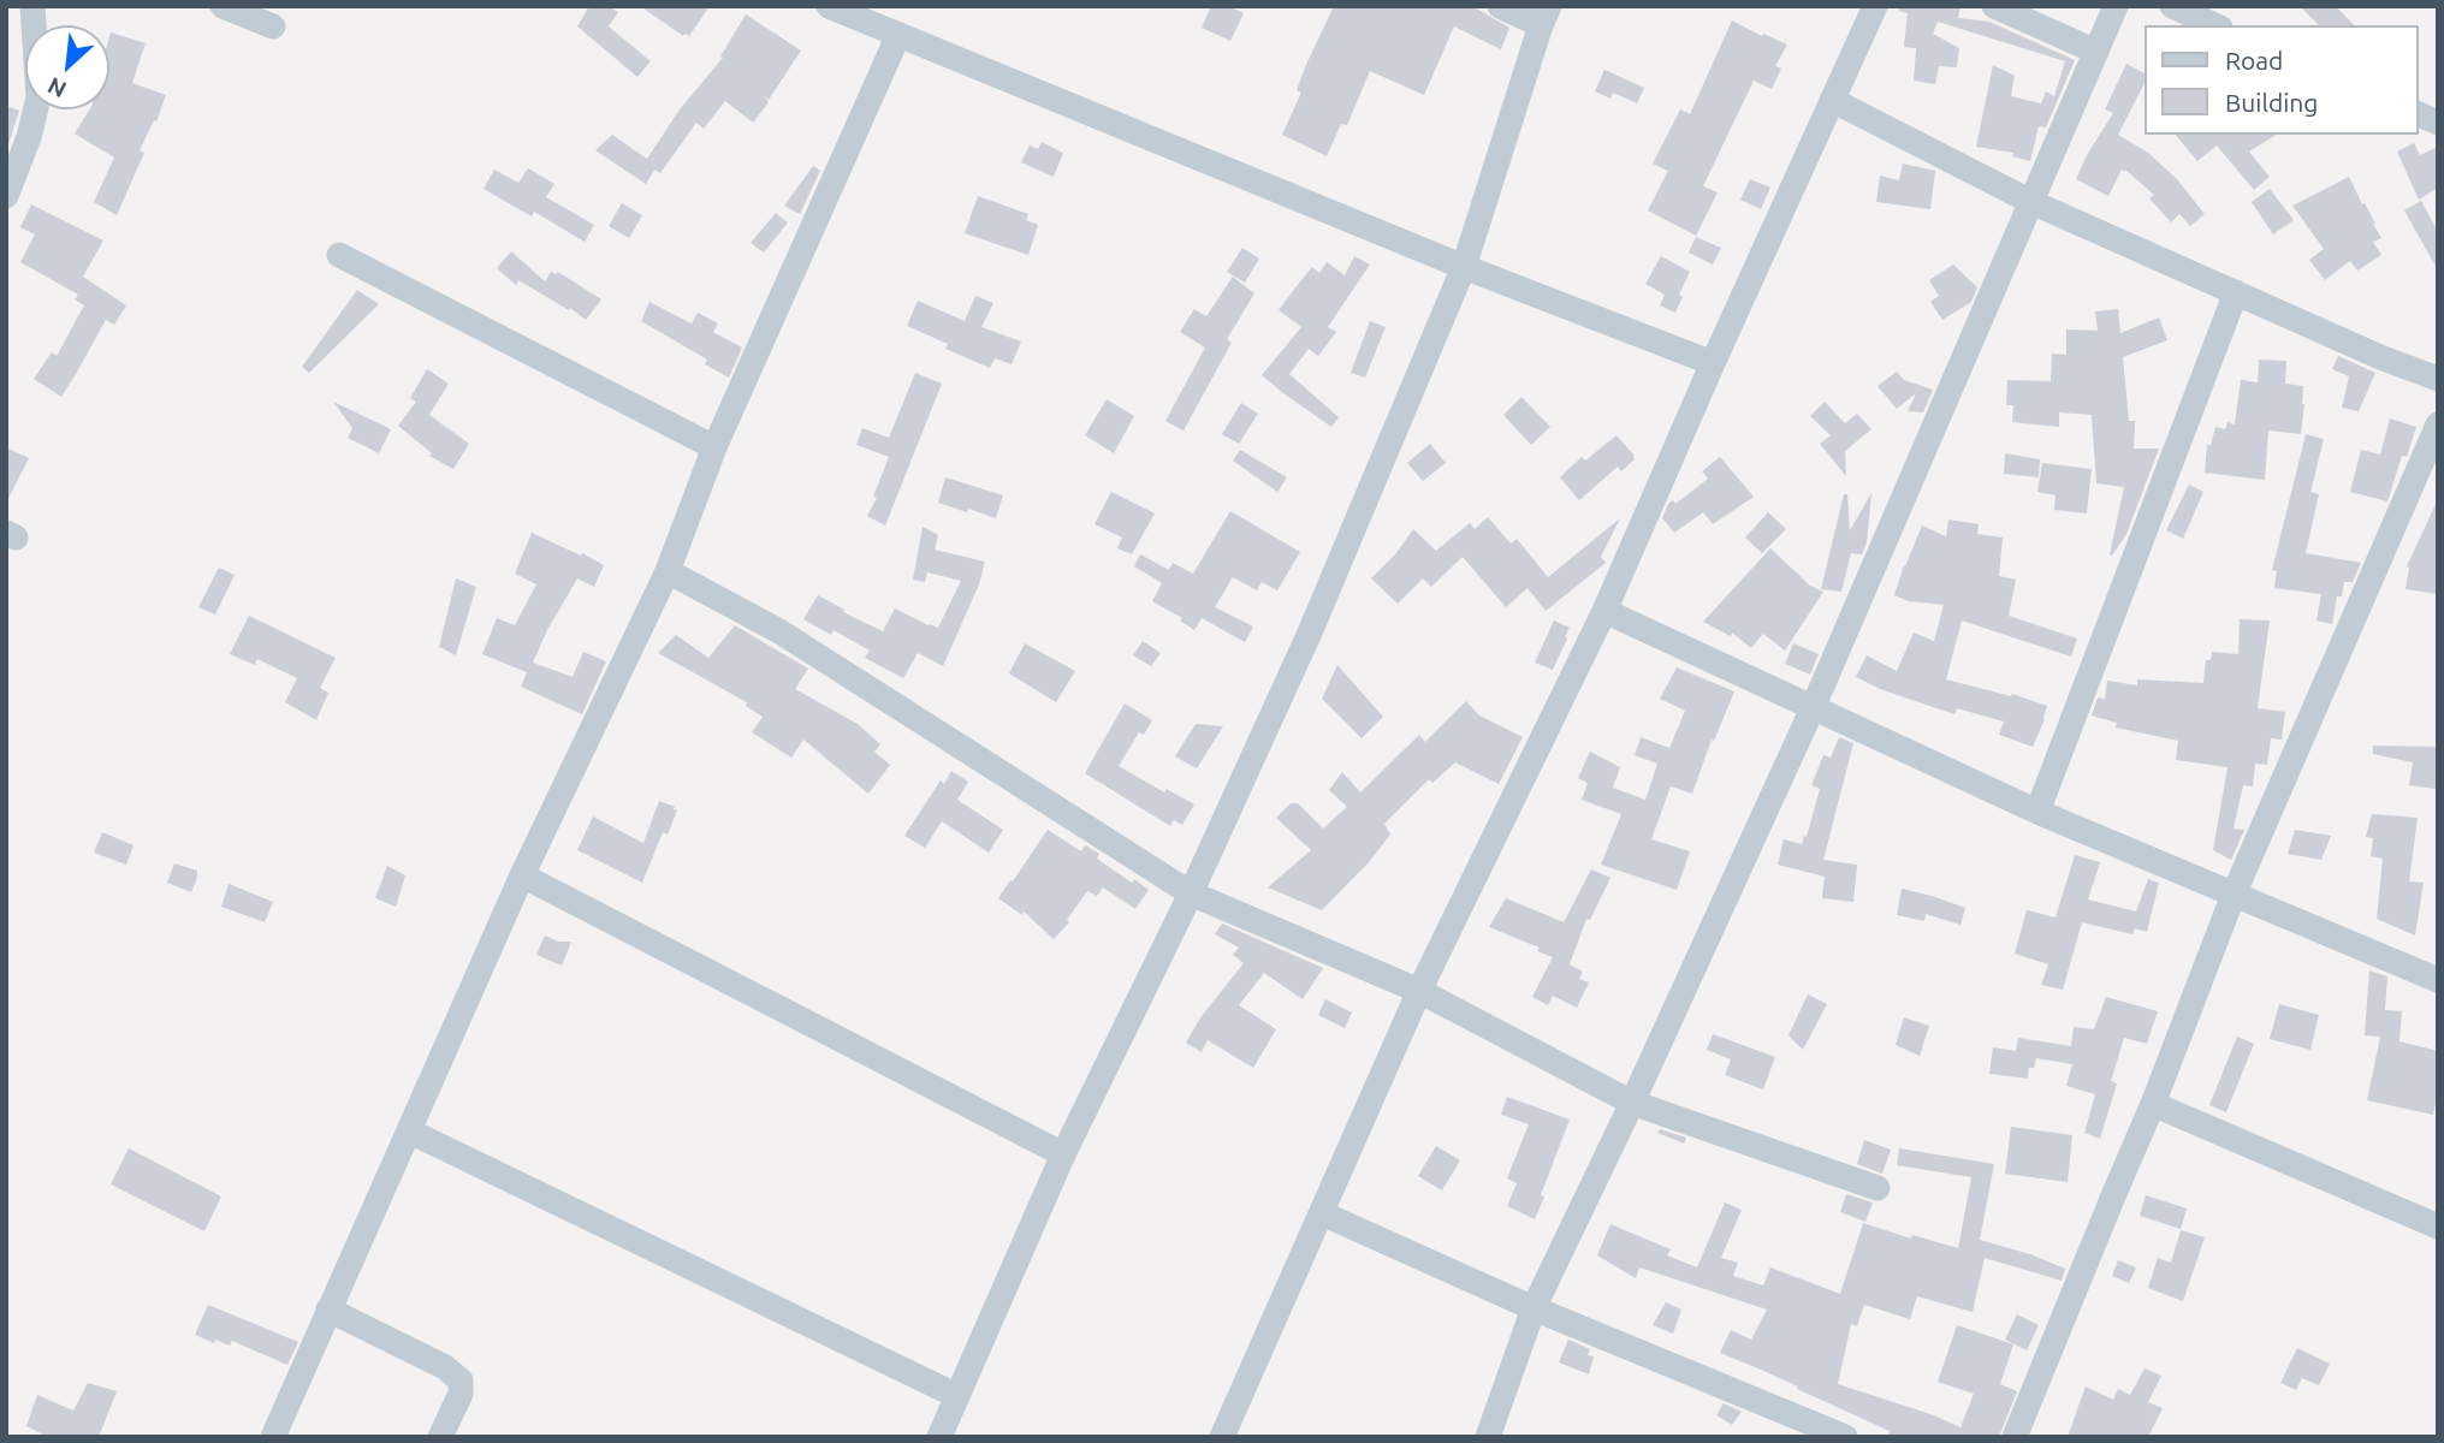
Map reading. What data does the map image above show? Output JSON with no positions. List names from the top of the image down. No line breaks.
{"legend":["Road","Building"],"north":"bottom left"}
